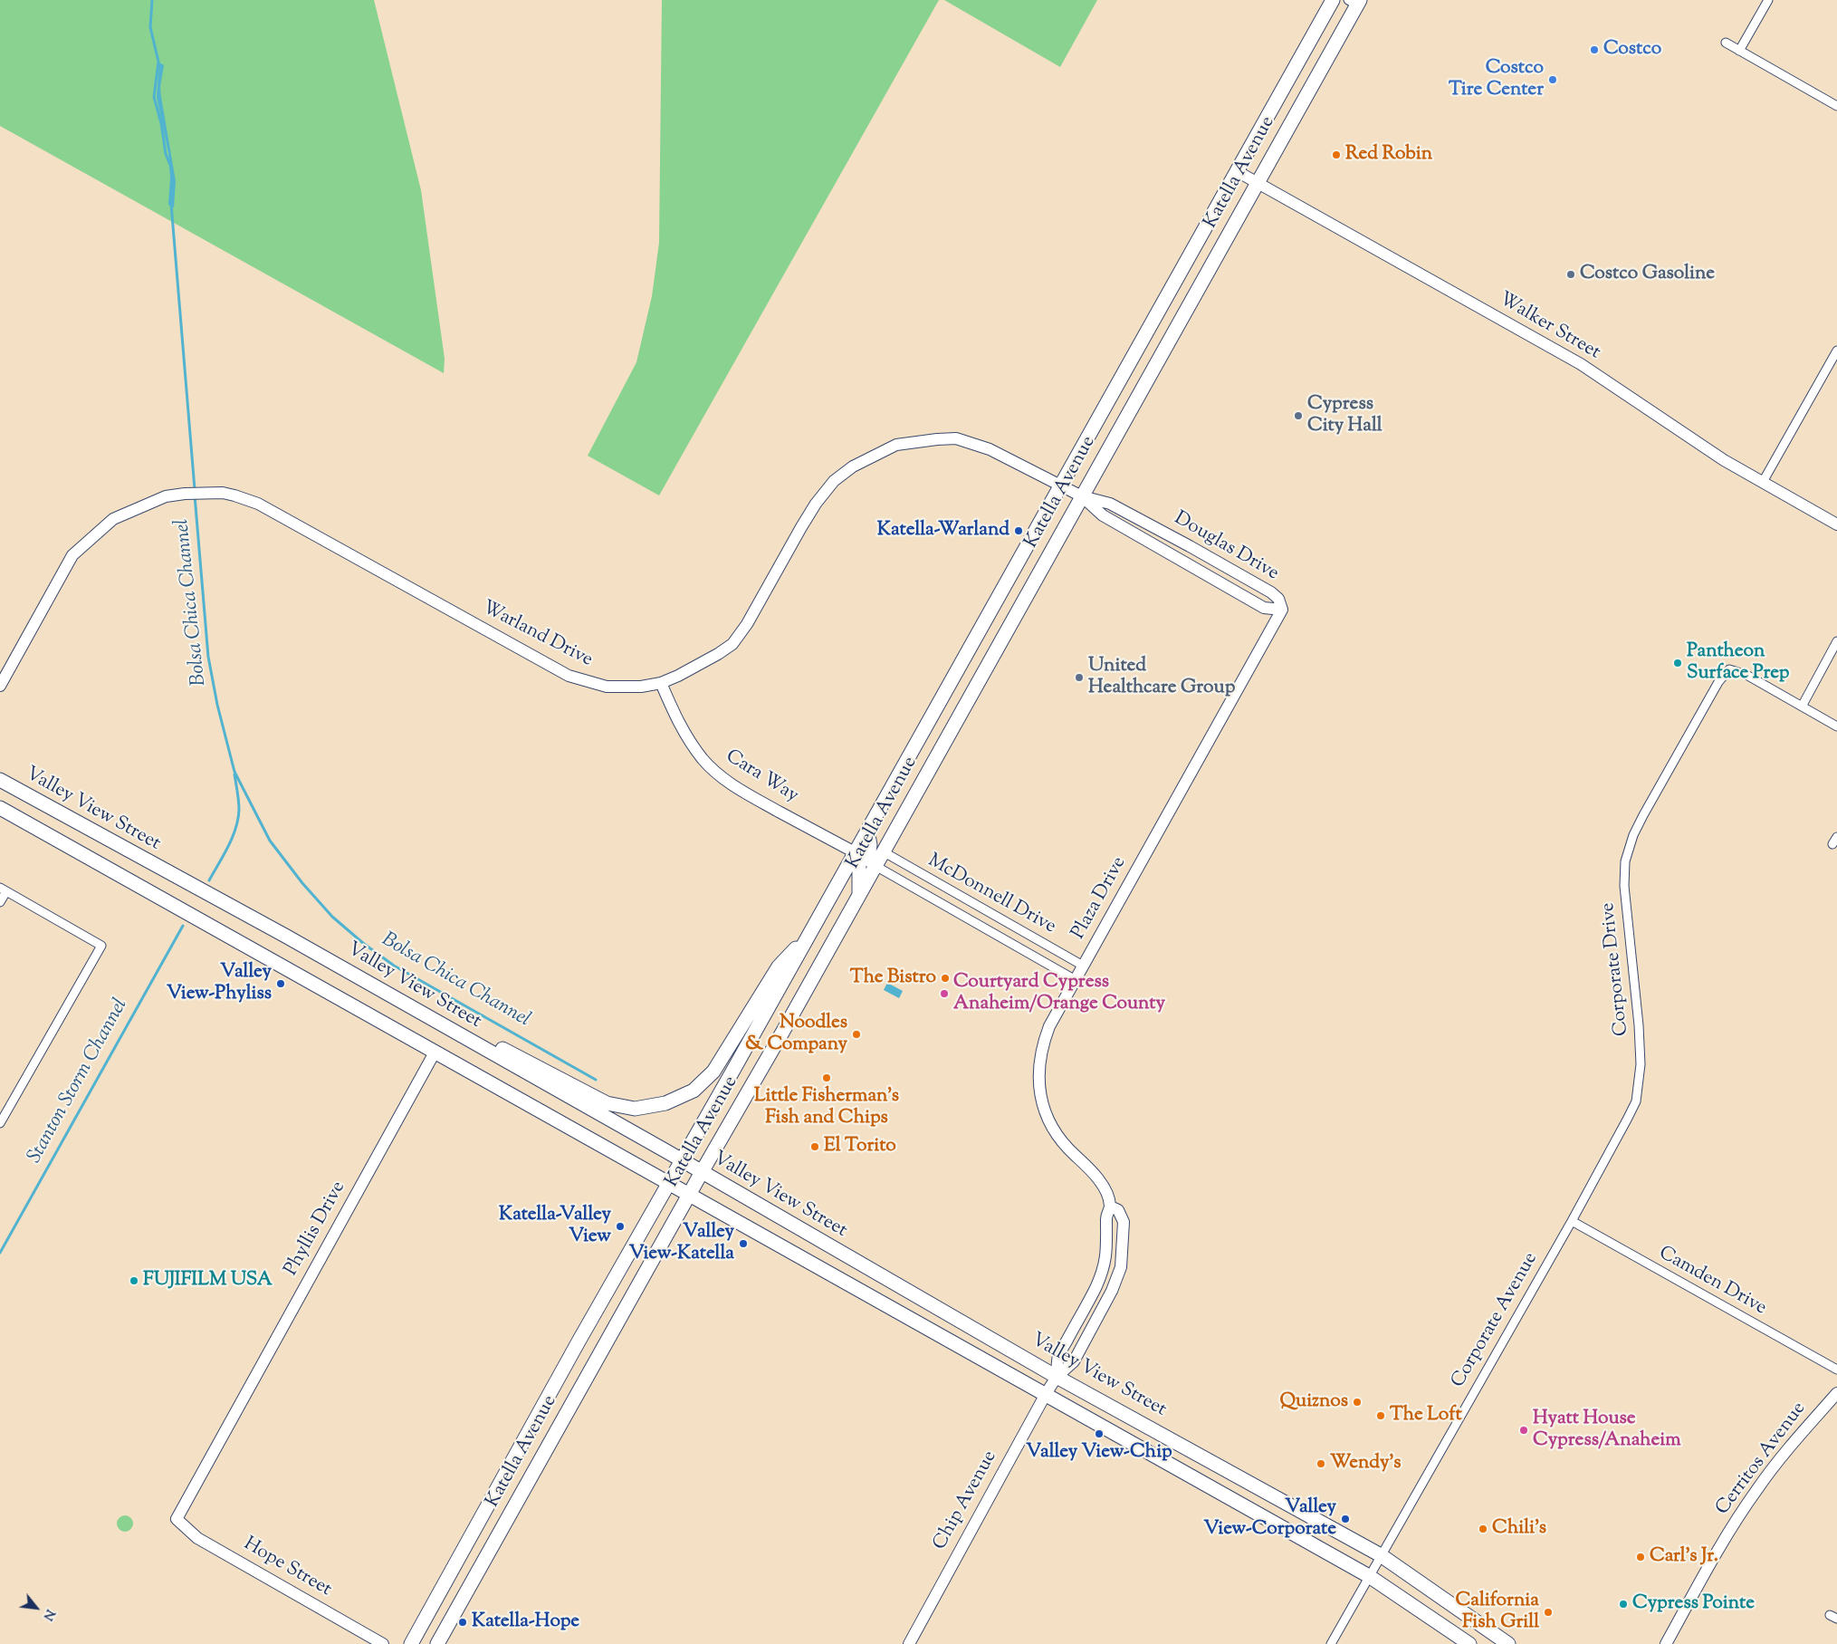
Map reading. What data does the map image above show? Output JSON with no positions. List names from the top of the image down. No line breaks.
{"streets":{"main road":["Katella Avenue","Valley View Street"],"street":["Walker Street","Douglas Drive","Warland Drive","Cara Way","McDonnell Drive","Plaza Drive","Corporate Drive","Phyllis Drive","Camden Drive","Corporate Avenue","Cerritos Avenue","Chip Avenue","Hope Street"]},"crossings":[["Katella Avenue","Walker Street"],["Katella Avenue","Douglas Drive"],["Katella Avenue","Warland Drive"],["Katella Avenue","Cara Way"],["Katella Avenue","Valley View Street"],["Katella Avenue","McDonnell Drive"],["Douglas Drive","Warland Drive"],["Douglas Drive","Plaza Drive"],["Warland Drive","Cara Way"],["Valley View Street","Plaza Drive"],["Valley View Street","Corporate Avenue"],["Valley View Street","Chip Avenue"],["McDonnell Drive","Plaza Drive"],["Plaza Drive","Chip Avenue"],["Corporate Drive","Corporate Avenue"],["Phyllis Drive","Hope Street"],["Camden Drive","Corporate Avenue"]],"water":["Bolsa Chica Channel","Stanton Storm Channel"],"places":["Costco","Costco Tire Center","Red Robin","Costco Gasoline","Cypress City Hall","Katella-Warland","Pantheon Surface Prep","United Healthcare Group","The Bistro","Valley View-Phyliss","Courtyard Cypress Anaheim/Orange County","Noodles & Company","Little Fisherman's Fish and Chips","El Torito","Katella-Valley View","Valley View-Katella","FUJIFILM USA","Quiznos","The Loft","Hyatt House Cypress/Anaheim","Valley View-Chip","Wendy's","Valley View-Corporate","Chili's","Carl's Jr.","Cypress Pointe","California Fish Grill","Katella-Hope"],"north":"bottom right"}
